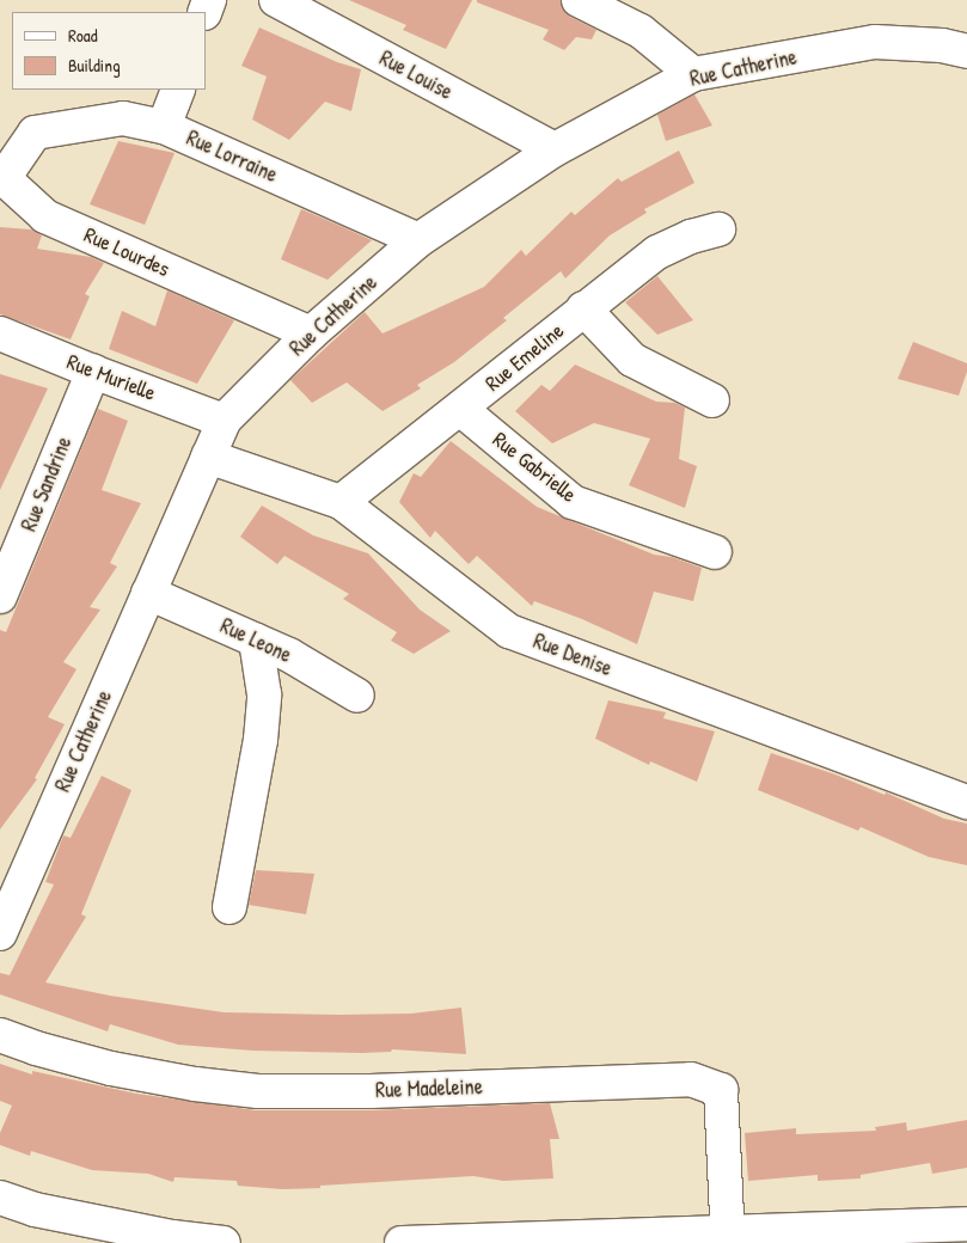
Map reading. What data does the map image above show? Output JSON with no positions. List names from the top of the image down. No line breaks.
{"streets":{"street":["Rue Catherine","Rue Louise","Rue Lorraine","Rue Lourdes","Rue Emeline","Rue Murielle","Rue Gabrielle","Rue Sandrine","Rue Leone","Rue Denise","Rue Madeleine"]},"crossings":[["Rue Catherine","Rue Louise"],["Rue Catherine","Rue Lorraine"],["Rue Catherine","Rue Lourdes"],["Rue Catherine","Rue Murielle"],["Rue Catherine","Rue Leone"],["Rue Catherine","Rue Denise"],["Rue Lorraine","Rue Lourdes"],["Rue Emeline","Rue Gabrielle"],["Rue Emeline","Rue Denise"],["Rue Murielle","Rue Sandrine"]],"legend":["Road","Building"]}
